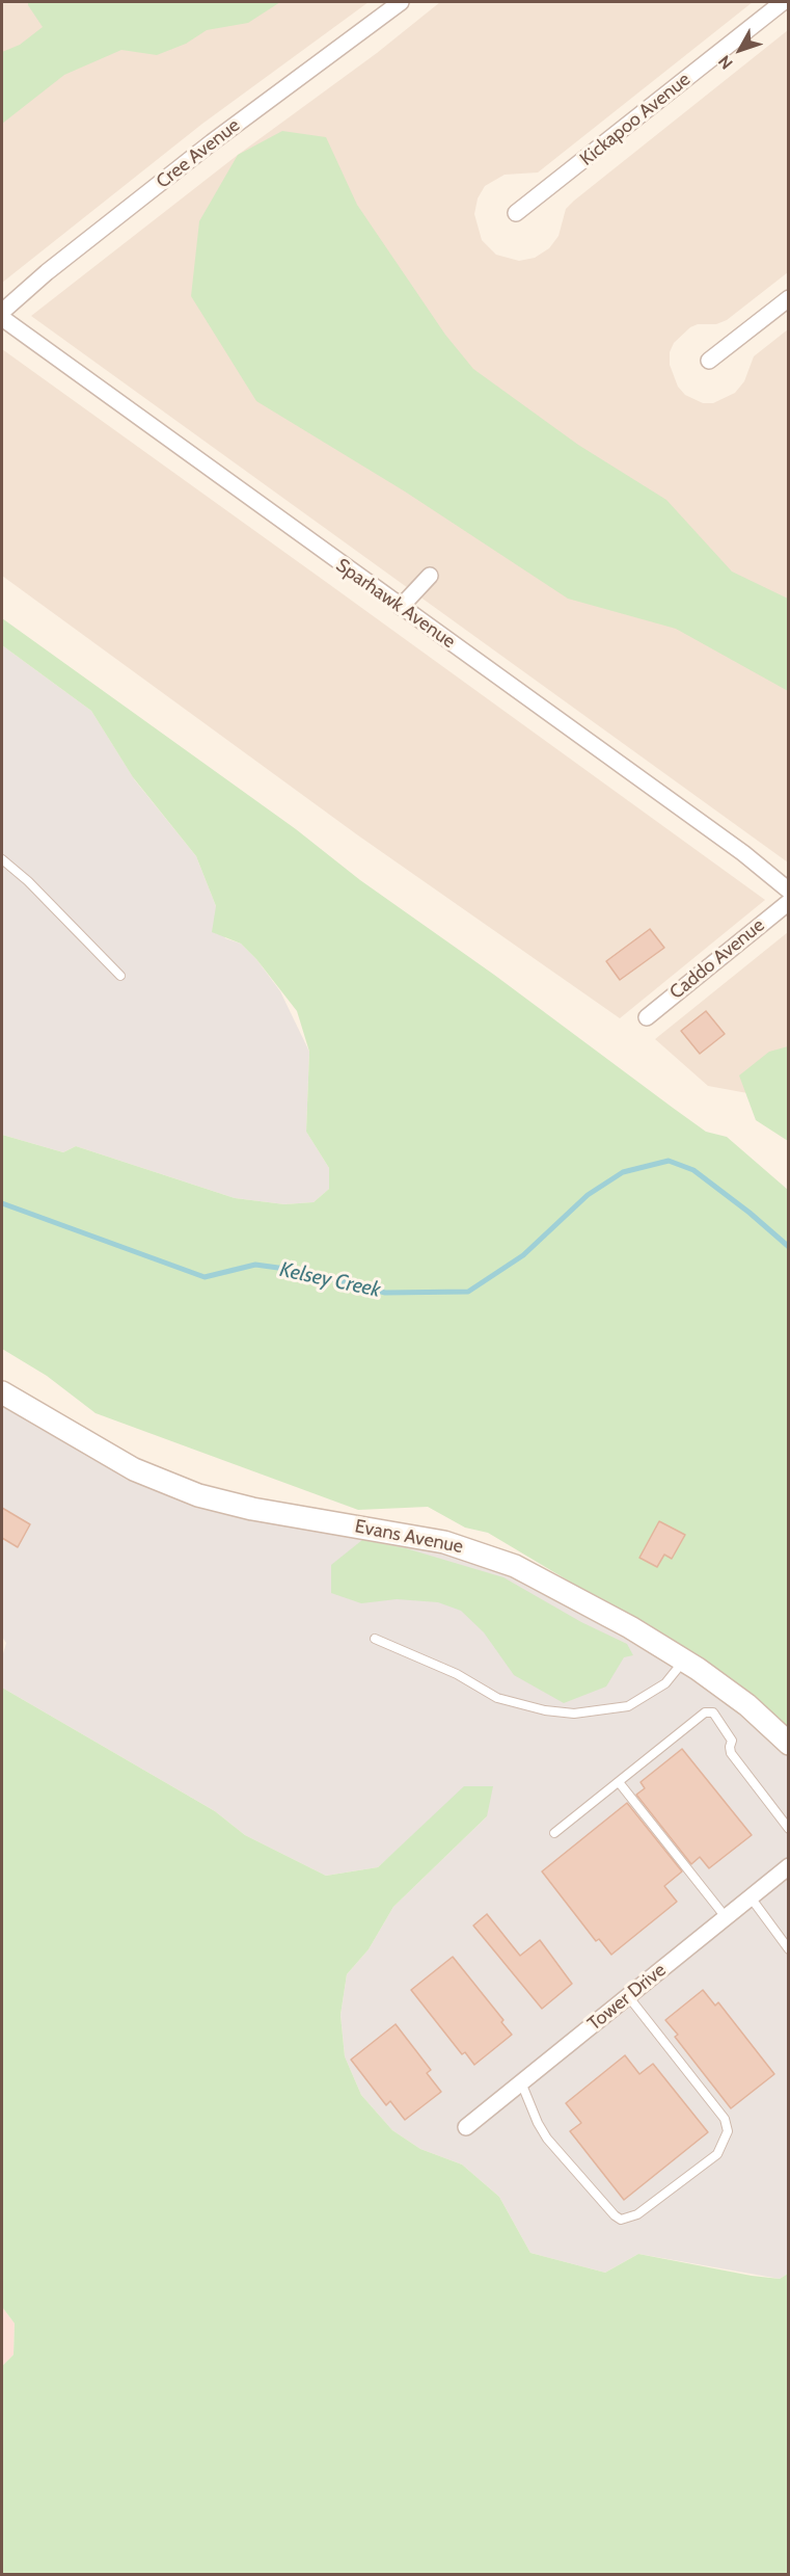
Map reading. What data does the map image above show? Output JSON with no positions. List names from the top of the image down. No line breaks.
{"streets":{"street":["Kickapoo Avenue","Cree Avenue","Sparhawk Avenue","Caddo Avenue","Evans Avenue","Tower Drive"]},"water":["Kelsey Creek"],"north":"bottom left"}
